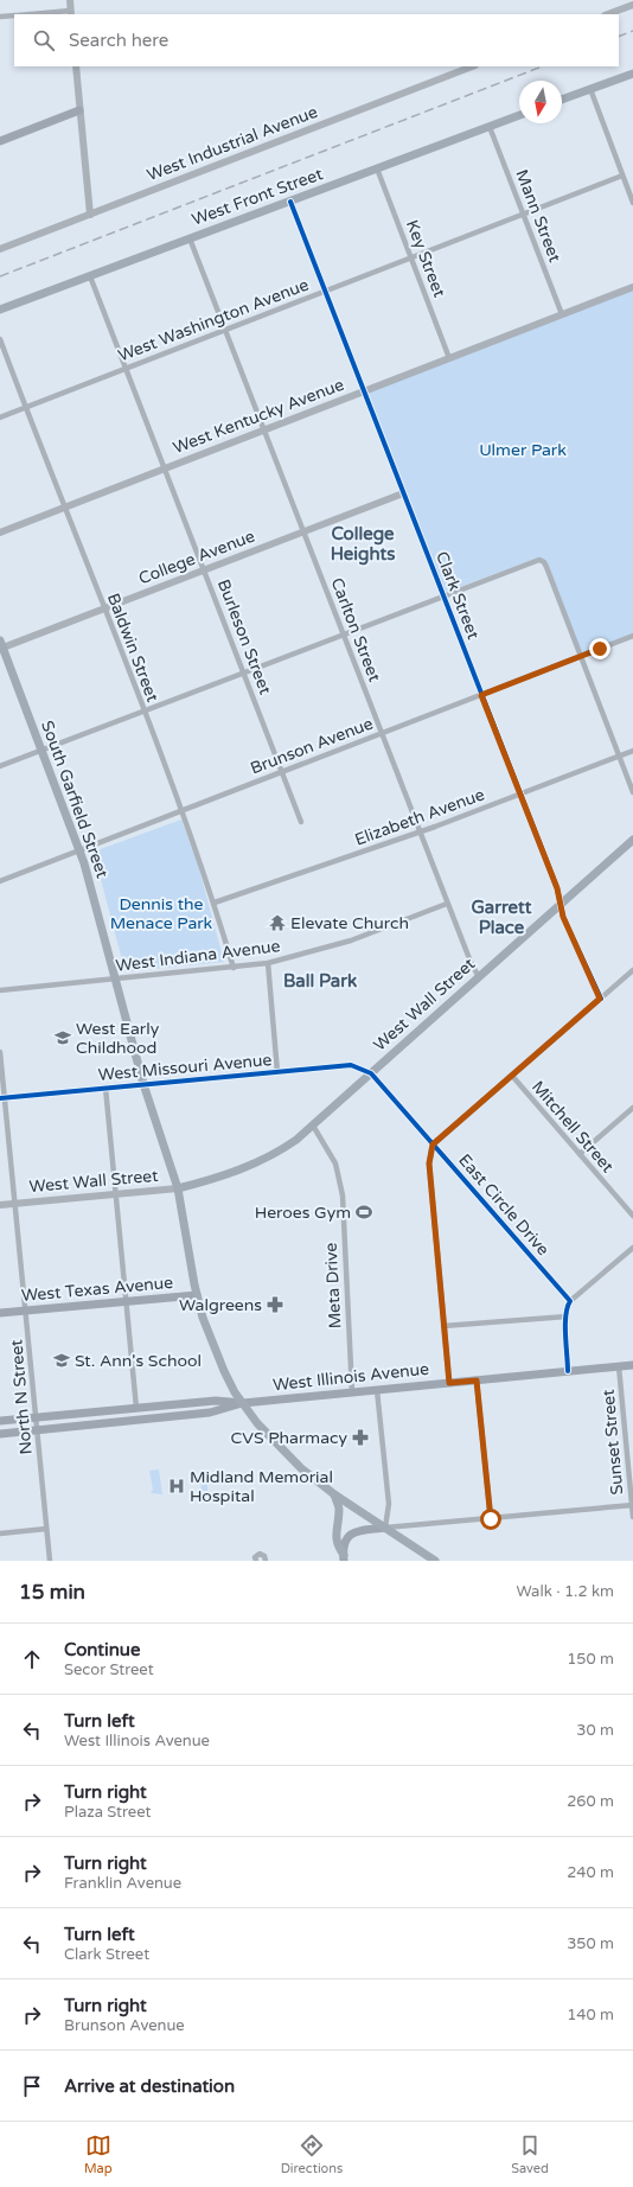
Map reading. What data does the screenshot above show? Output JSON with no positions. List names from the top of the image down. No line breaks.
{"streets":{"main road":["West Front Street","South Garfield Street","West Wall Street","West Texas Avenue","West Illinois Avenue"],"street":["West Industrial Avenue","Mann Street","Key Street","West Washington Avenue","West Kentucky Avenue","College Avenue","Clark Street","Carlton Street","Burleson Street","Baldwin Street","Brunson Avenue","Elizabeth Avenue","West Indiana Avenue","West Missouri Avenue","Mitchell Street","East Circle Drive","Meta Drive","North N Street","Sunset Street"]},"crossings":[["West Front Street","Mann Street"],["West Front Street","Key Street"],["West Front Street","Clark Street"],["West Front Street","Carlton Street"],["West Front Street","Burleson Street"],["Mann Street","West Washington Avenue"],["Mann Street","West Kentucky Avenue"],["Key Street","West Washington Avenue"],["Key Street","West Kentucky Avenue"],["West Washington Avenue","Clark Street"],["West Washington Avenue","Carlton Street"],["West Washington Avenue","Burleson Street"],["West Washington Avenue","Baldwin Street"],["West Kentucky Avenue","Clark Street"],["West Kentucky Avenue","Carlton Street"],["West Kentucky Avenue","Burleson Street"],["West Kentucky Avenue","Baldwin Street"],["College Avenue","Clark Street"],["College Avenue","Carlton Street"],["College Avenue","Burleson Street"],["College Avenue","Baldwin Street"],["College Avenue","South Garfield Street"],["Clark Street","Brunson Avenue"],["Clark Street","Elizabeth Avenue"],["Clark Street","West Wall Street"],["Carlton Street","Brunson Avenue"],["Carlton Street","Elizabeth Avenue"],["Carlton Street","West Indiana Avenue"],["Carlton Street","West Wall Street"],["Burleson Street","Brunson Avenue"],["Baldwin Street","Brunson Avenue"],["Baldwin Street","Elizabeth Avenue"],["Baldwin Street","West Indiana Avenue"],["Brunson Avenue","South Garfield Street"],["South Garfield Street","West Indiana Avenue"],["South Garfield Street","West Wall Street"],["South Garfield Street","West Missouri Avenue"],["South Garfield Street","West Texas Avenue"],["South Garfield Street","West Illinois Avenue"],["West Wall Street","West Missouri Avenue"],["West Wall Street","East Circle Drive"],["West Wall Street","Meta Drive"],["West Wall Street","North N Street"],["West Missouri Avenue","East Circle Drive"],["West Missouri Avenue","North N Street"],["Meta Drive","West Illinois Avenue"],["West Texas Avenue","North N Street"],["West Illinois Avenue","North N Street"],["West Illinois Avenue","Sunset Street"]],"districts":["College Heights","Garrett Place","Ball Park"],"parks":["Ulmer Park","Dennis the Menace Park"],"places":{"temple":["Elevate Church"],"school or university":["West Early Childhood","St. Ann's School"],"sports":["Heroes Gym"],"pharmacy":["Walgreens","CVS Pharmacy"],"hospital":["Midland Memorial Hospital"]},"north":"bottom","page":{"search":"Search here","heading":["15 min","Walk · 1.2 km"],"list":[["Continue","Secor Street","150 m"],["Turn left","West Illinois Avenue","30 m"],["Turn right","Plaza Street","260 m"],["Turn right","Franklin Avenue","240 m"],["Turn left","Clark Street","350 m"],["Turn right","Brunson Avenue","140 m"],"Arrive at destination"],"nav":["Map","Directions","Saved"]}}
